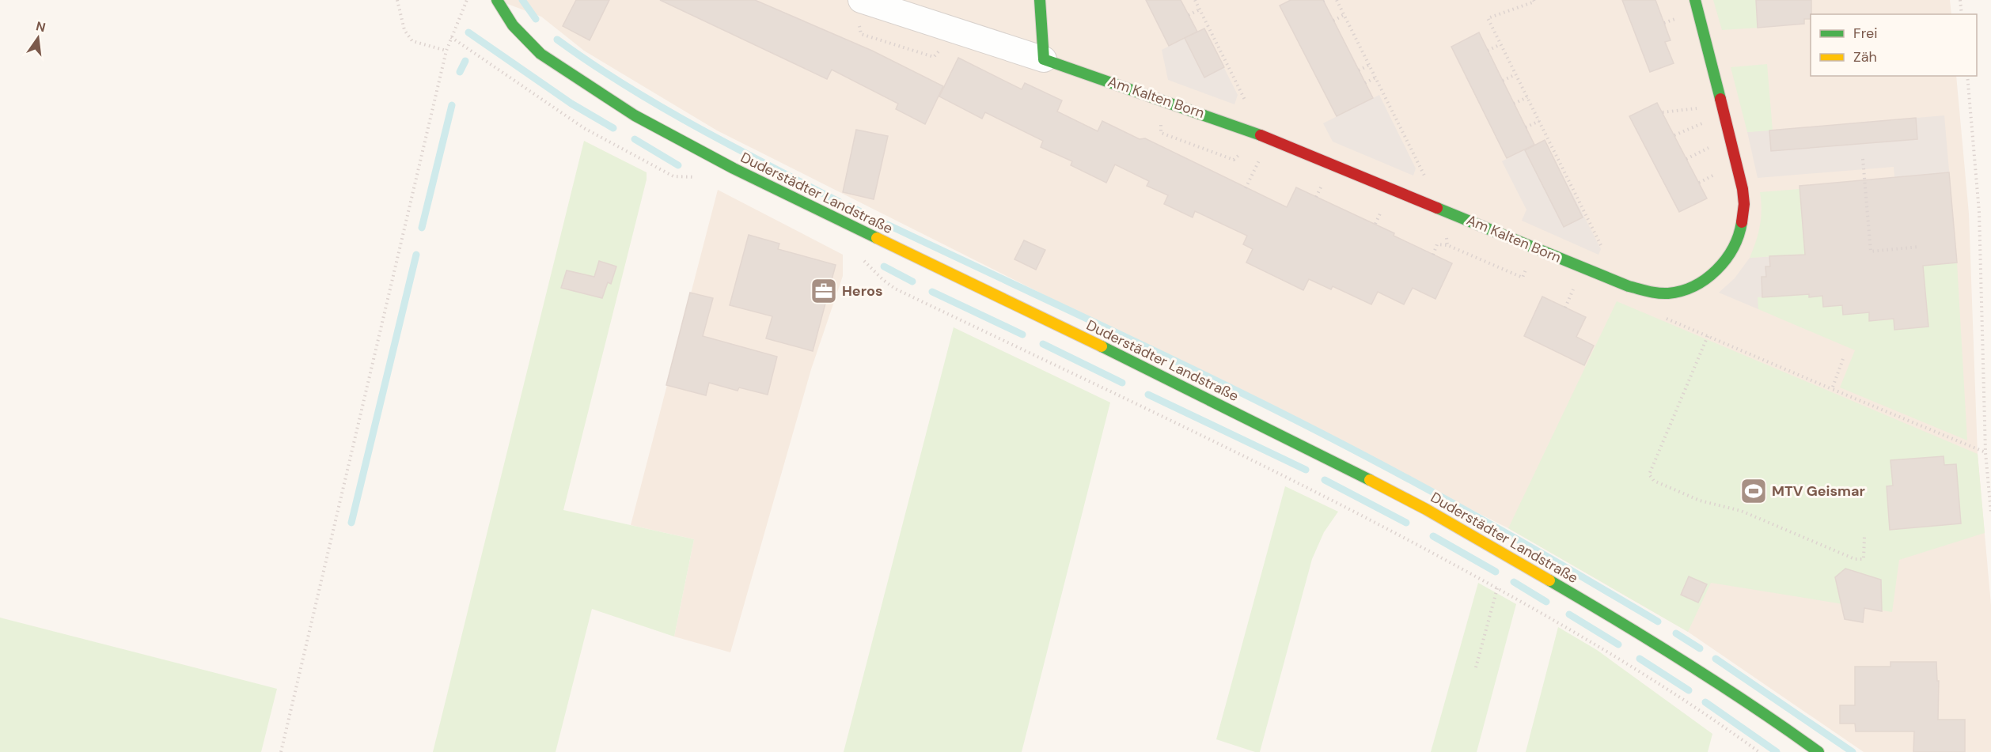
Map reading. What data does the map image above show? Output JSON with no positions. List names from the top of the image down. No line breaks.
{"streets":{"main road":["Am Kalten Born","Duderstädter Landstraße"]},"places":{"office":["Heros"],"sports":["MTV Geismar"]},"legend":["Frei","Zäh"],"north":"top"}
